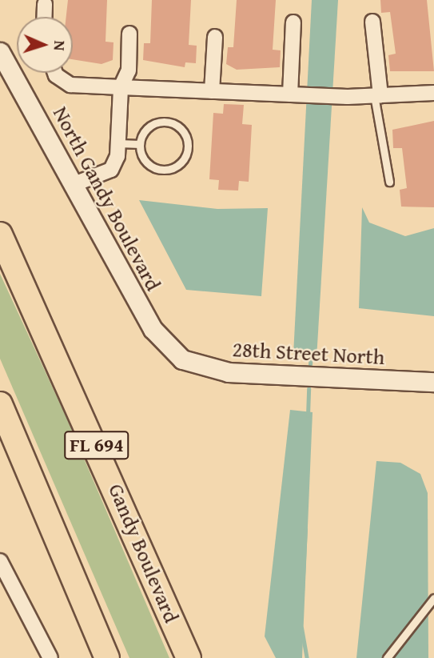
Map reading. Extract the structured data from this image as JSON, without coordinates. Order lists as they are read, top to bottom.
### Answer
{
  "streets": {
    "highway": ["FL 694", "Gandy Boulevard"],
    "street": ["North Gandy Boulevard", "28th Street North"]
  },
  "crossings": [
    ["North Gandy Boulevard", "28th Street North"]
  ],
  "north": "right"
}
